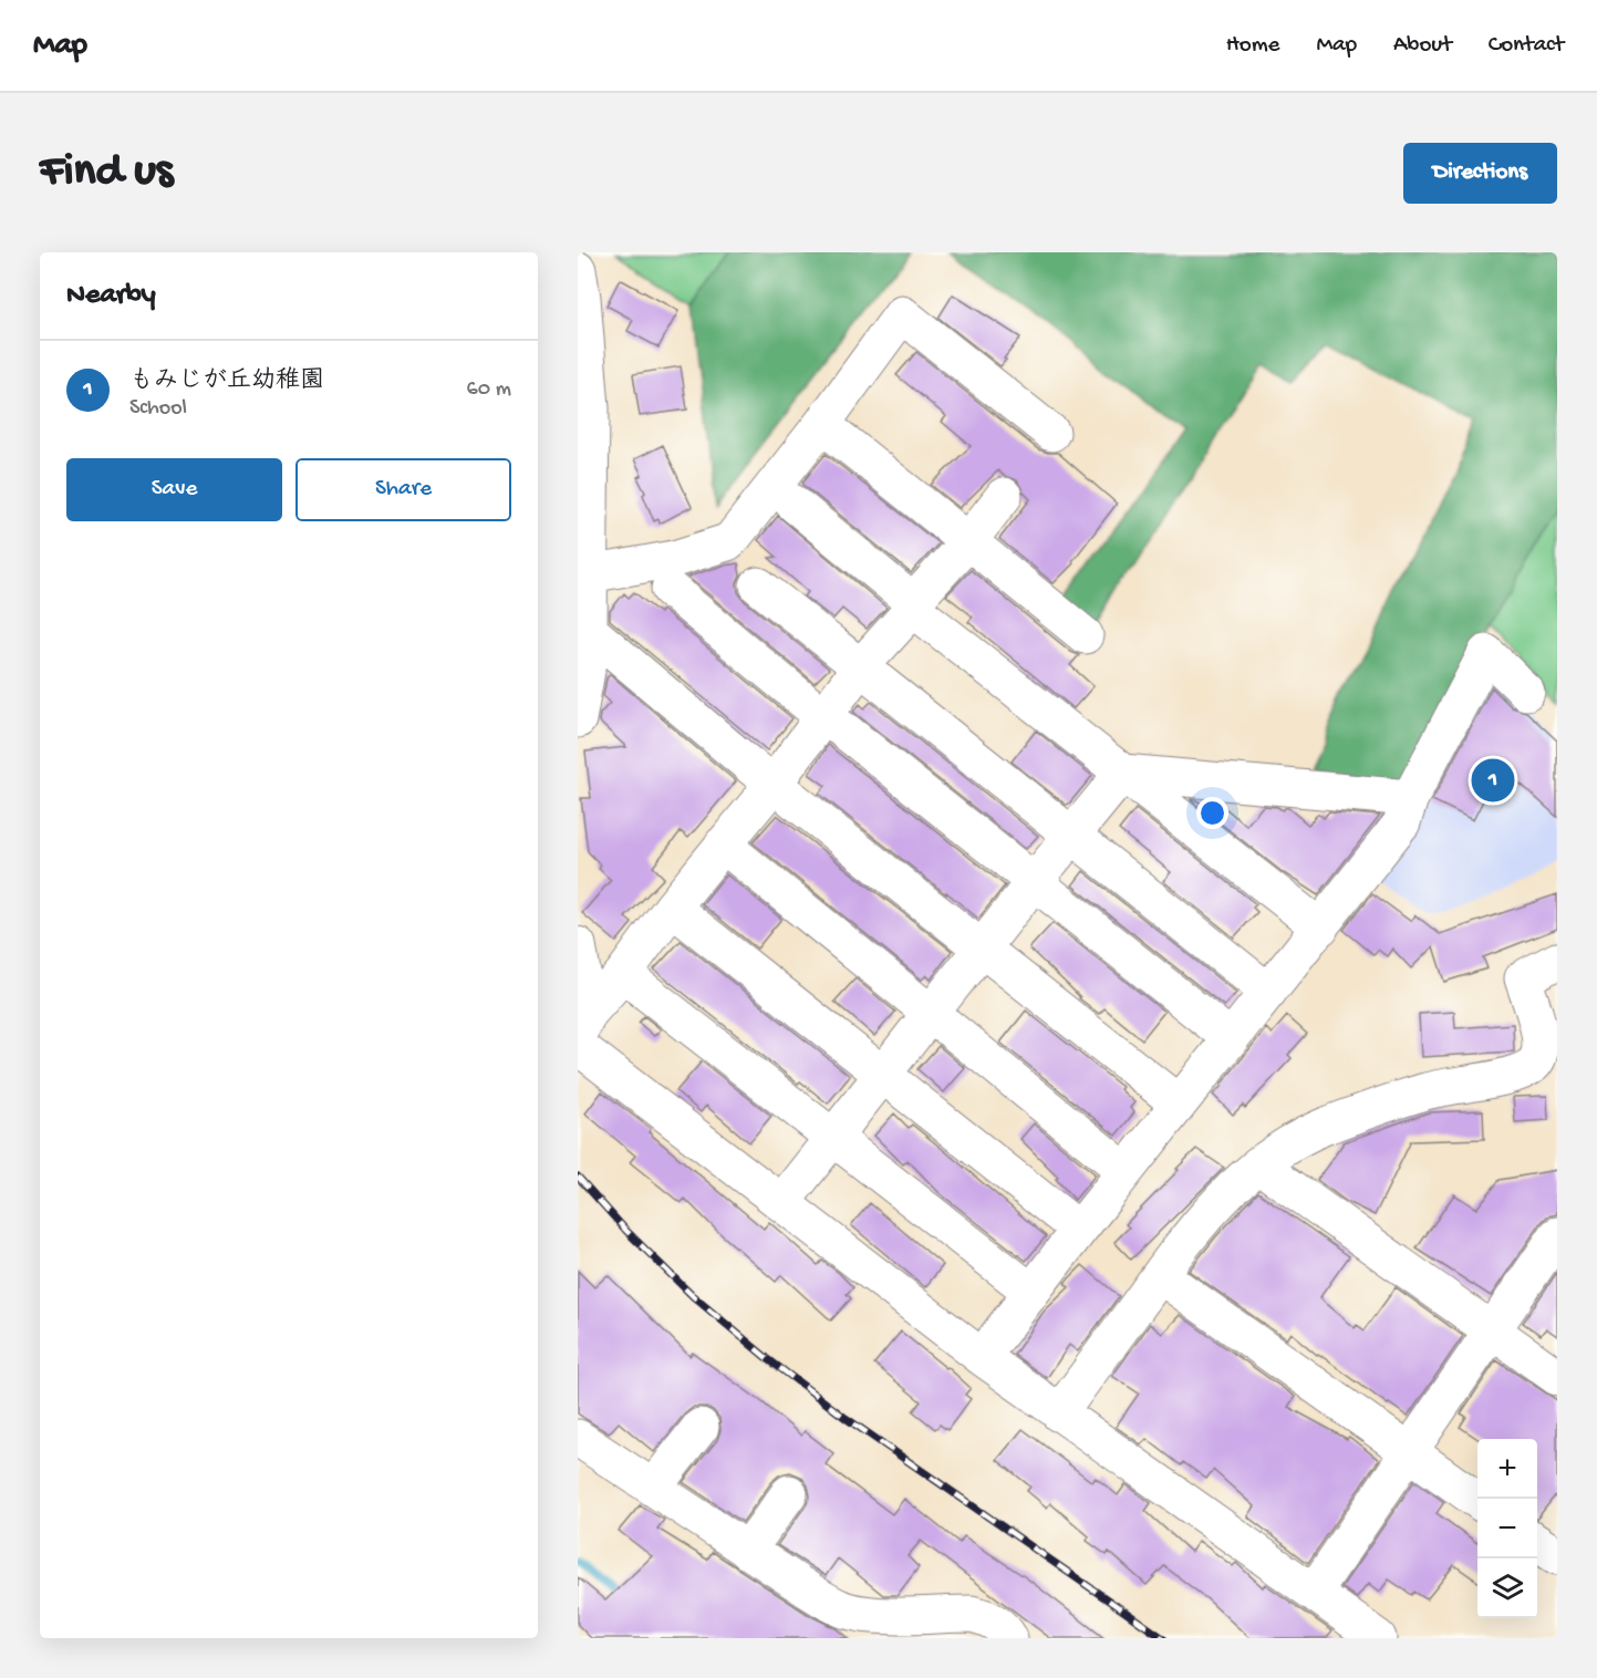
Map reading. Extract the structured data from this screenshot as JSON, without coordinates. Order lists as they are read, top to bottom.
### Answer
{
  "page": {
    "header": "Map",
    "nav": [
      "Home",
      "Map",
      "About",
      "Contact"
    ],
    "buttons": [
      "Directions",
      ["Save", "Share"]
    ],
    "title": "Find us",
    "heading": "Nearby",
    "list": [
      {
        "mark": "1",
        "name": "もみじが丘幼稚園",
        "note": "School",
        "value": "60 m"
      }
    ],
    "pins": "1",
    "map_buttons": ["+", "−"]
  }
}
